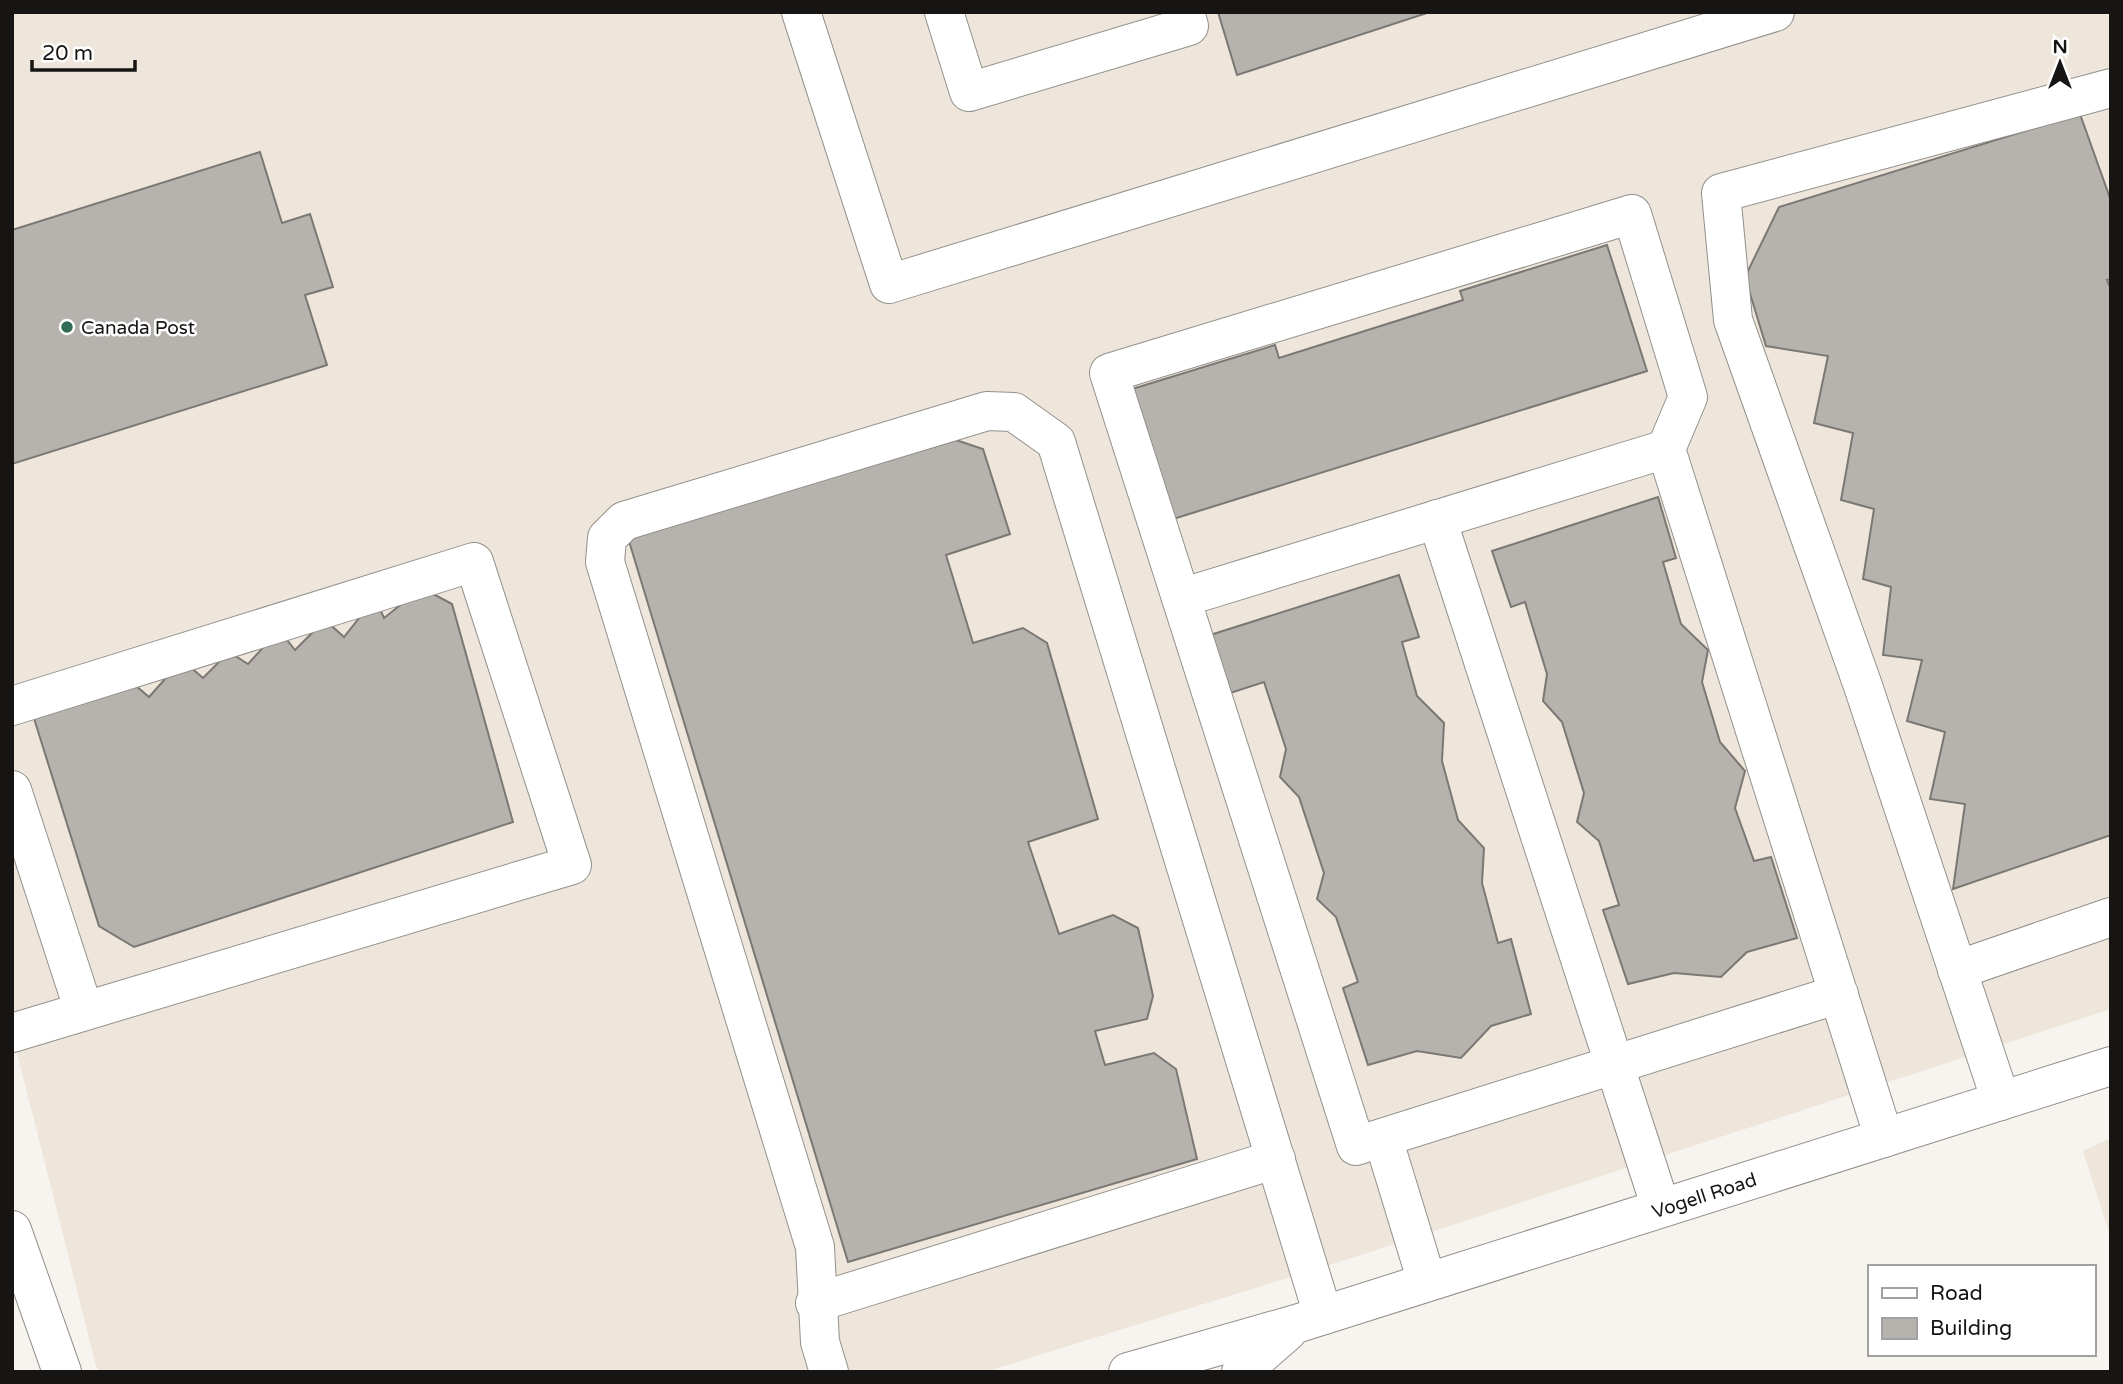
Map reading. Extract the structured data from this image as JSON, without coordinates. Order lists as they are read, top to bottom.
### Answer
{
  "streets": {
    "street": ["Vogell Road"]
  },
  "places": ["Canada Post"],
  "legend": ["Road", "Building"],
  "scale_bar": "20 m",
  "north": "top"
}
